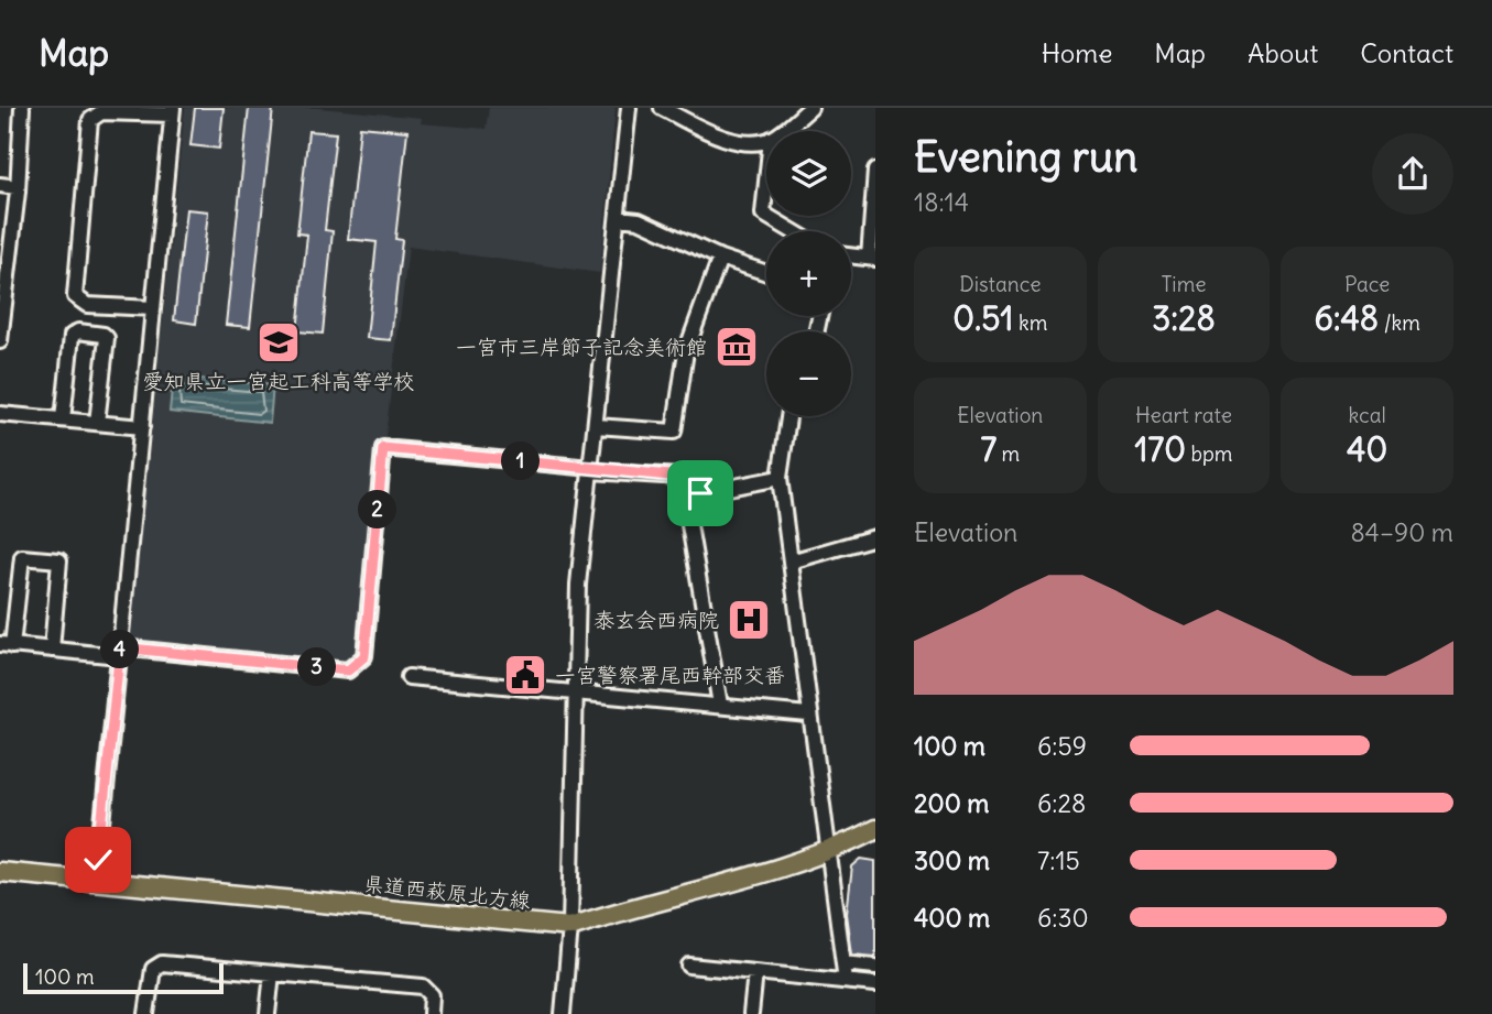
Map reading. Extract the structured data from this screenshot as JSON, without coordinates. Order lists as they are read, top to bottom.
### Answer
{
  "streets": {
    "main road": ["県道西萩原北方線"]
  },
  "places": {
    "school or university": ["愛知県立一宮起工科高等学校"],
    "museum": ["一宮市三岸節子記念美術館"],
    "hospital": ["泰玄会西病院"],
    "public building": ["一宮警察署尾西幹部交番"]
  },
  "scale_bar": "100 m",
  "page": {
    "header": "Map",
    "nav": [
      "Home",
      "Map",
      "About",
      "Contact"
    ],
    "heading": ["Evening run", "18:14"],
    "map_buttons": ["+", "−"],
    "stats": [
      ["Distance", "0.51 km"],
      ["Time", "3:28"],
      ["Pace", "6:48 /km"],
      ["Elevation", "7 m"],
      ["Heart rate", "170 bpm"],
      ["kcal", "40"]
    ],
    "pins": [
      "1",
      "2",
      "4",
      "3"
    ],
    "chart": ["Elevation", "84–90 m"],
    "list": [
      {
        "name": "100 m",
        "note": "6:59"
      },
      {
        "name": "200 m",
        "note": "6:28"
      },
      {
        "name": "300 m",
        "note": "7:15"
      },
      {
        "name": "400 m",
        "note": "6:30"
      }
    ],
    "scale": "100 m"
  }
}
